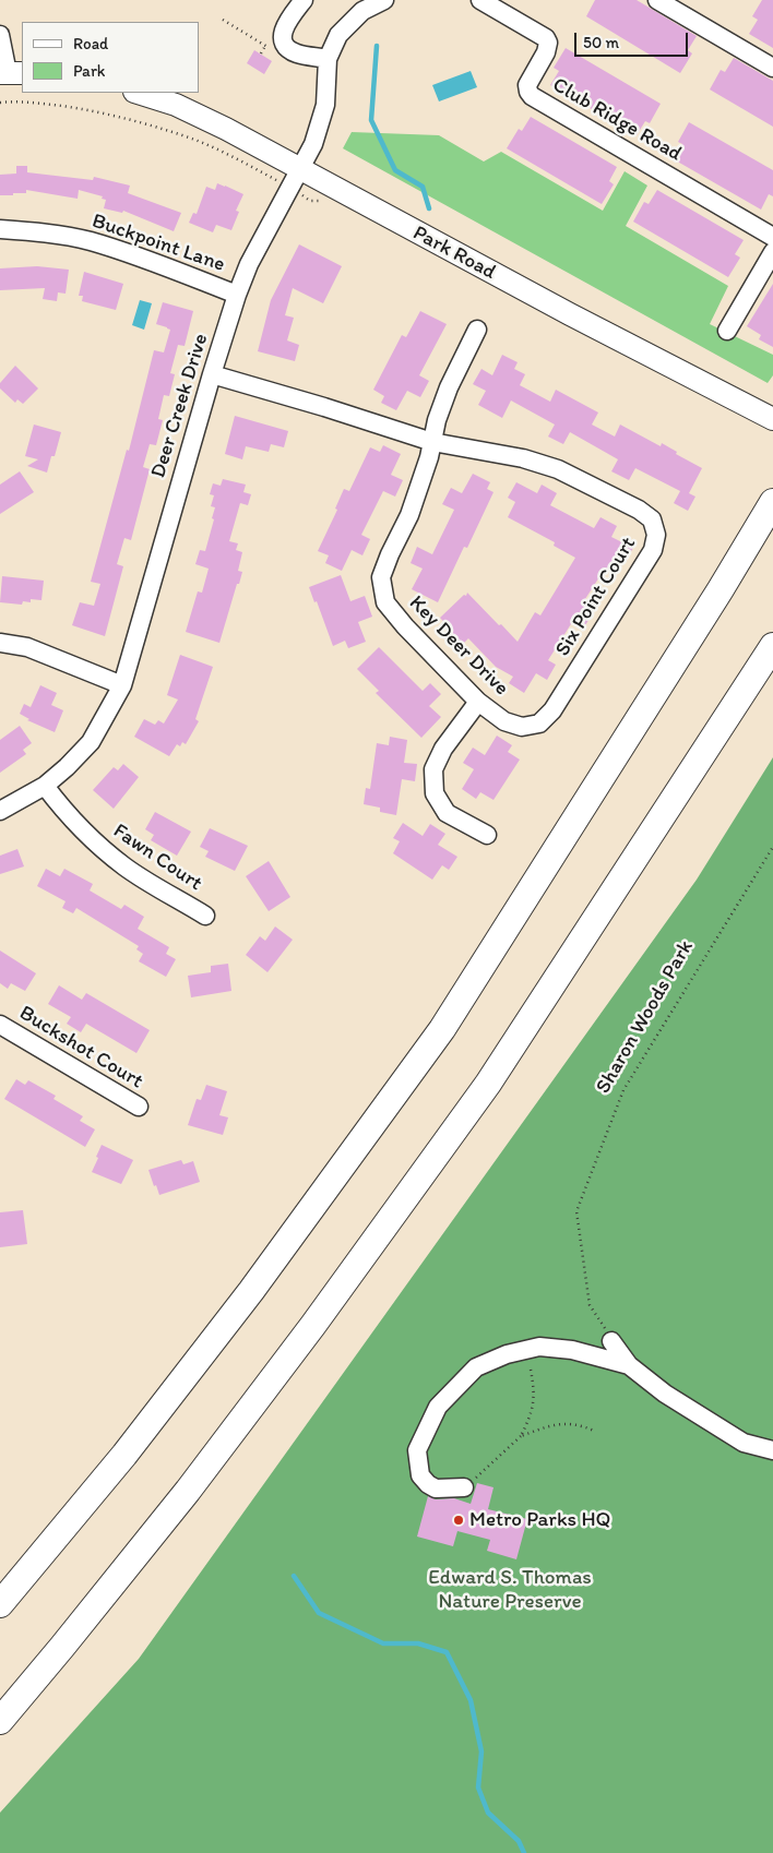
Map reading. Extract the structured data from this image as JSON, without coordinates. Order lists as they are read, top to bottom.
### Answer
{
  "streets": {
    "main road": ["Park Road"],
    "street": [
      "Club Ridge Road",
      "Buckpoint Lane",
      "Deer Creek Drive",
      "Six Point Court",
      "Key Deer Drive",
      "Fawn Court",
      "Buckshot Court"
    ],
    "path": ["Sharon Woods Park"]
  },
  "crossings": [
    ["Buckpoint Lane", "Deer Creek Drive"],
    ["Park Road", "Deer Creek Drive"],
    ["Deer Creek Drive", "Six Point Court"],
    ["Deer Creek Drive", "Fawn Court"],
    ["Six Point Court", "Key Deer Drive"]
  ],
  "parks": ["Edward S. Thomas Nature Preserve"],
  "places": ["Metro Parks HQ"],
  "legend": ["Road", "Park"],
  "scale_bar": "50 m"
}
